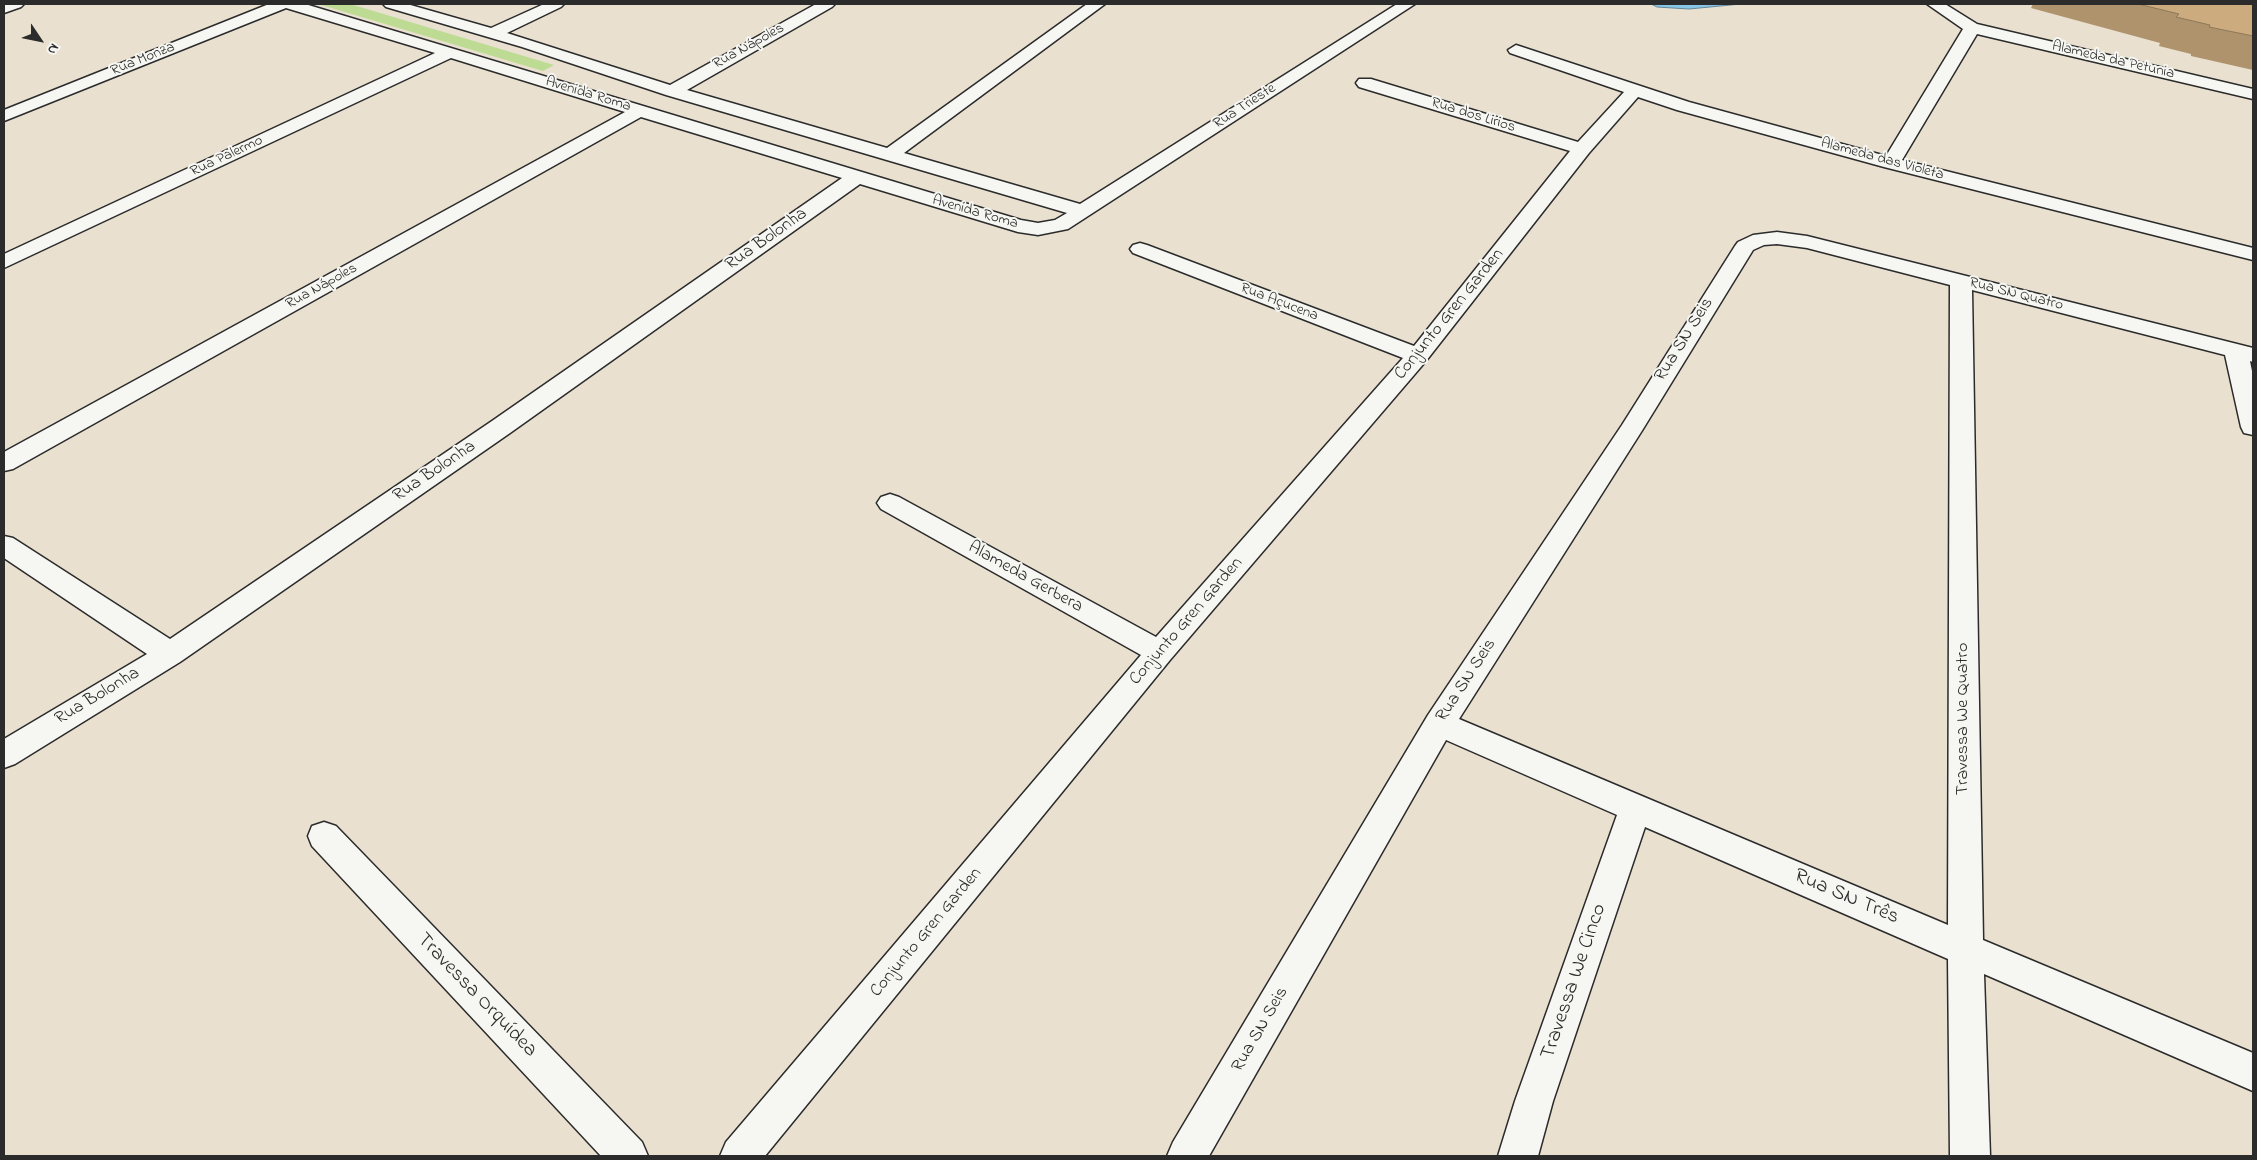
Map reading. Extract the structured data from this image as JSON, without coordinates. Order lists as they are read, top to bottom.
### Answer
{
  "streets": {
    "street": [
      "Rua Nápoles",
      "Rua Monza",
      "Alameda da Petunia",
      "Avenida Roma",
      "Rua Trieste",
      "Rua dos Lirios",
      "Rua Palermo",
      "Alameda das Violeta",
      "Rua Bolonha",
      "Rua SN Quatro",
      "Rua Açucena",
      "Conjunto Gren Garden",
      "Rua SN Seis",
      "Alameda Gerbera",
      "Travessa We Quatro",
      "Rua SN Três",
      "Travessa We Cinco",
      "Travessa Orquídea"
    ]
  },
  "crossings": [
    ["Rua Nápoles", "Avenida Roma"],
    ["Avenida Roma", "Rua Trieste"],
    ["Avenida Roma", "Rua Palermo"],
    ["Avenida Roma", "Rua Bolonha"],
    ["Rua dos Lirios", "Conjunto Gren Garden"],
    ["Alameda das Violeta", "Conjunto Gren Garden"],
    ["Rua SN Quatro", "Rua SN Seis"],
    ["Rua SN Quatro", "Travessa We Quatro"],
    ["Rua Açucena", "Conjunto Gren Garden"],
    ["Conjunto Gren Garden", "Alameda Gerbera"],
    ["Rua SN Seis", "Rua SN Três"],
    ["Travessa We Quatro", "Rua SN Três"],
    ["Rua SN Três", "Travessa We Cinco"]
  ],
  "north": "bottom right"
}
